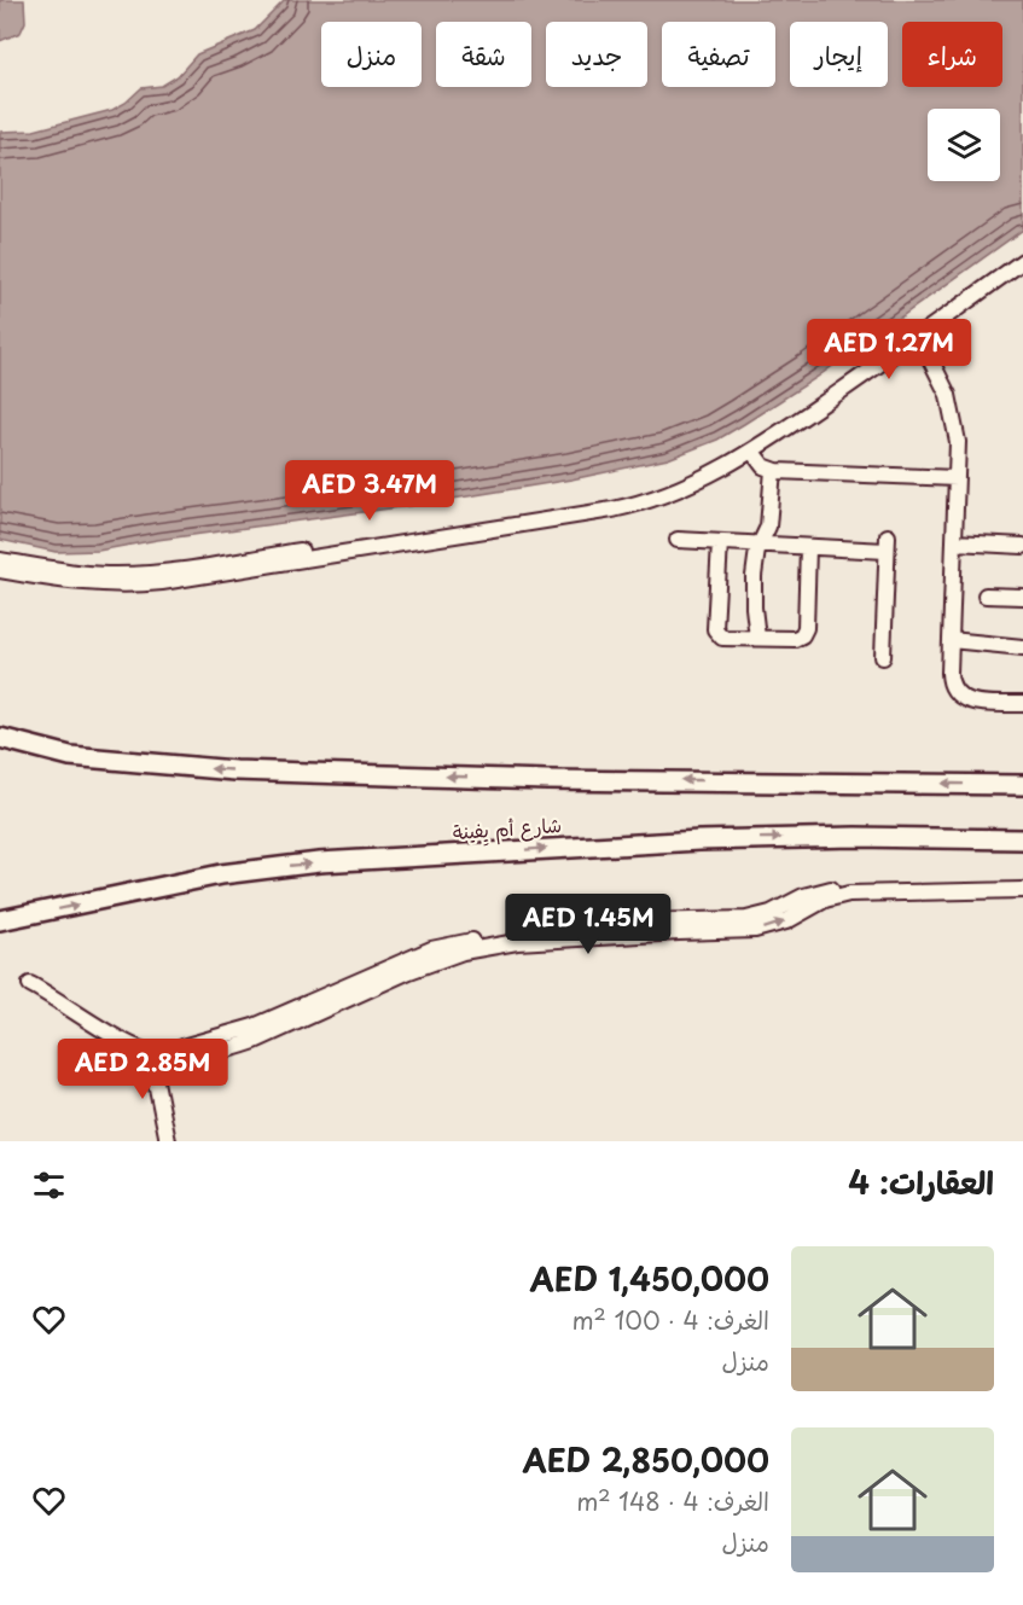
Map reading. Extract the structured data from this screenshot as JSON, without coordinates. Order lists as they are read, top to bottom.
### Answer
{
  "streets": {
    "main road": ["شارع أم يِفينة"]
  },
  "page": {
    "chip": [
      "شراء",
      "إيجار",
      "تصفية",
      "جديد",
      "شقة",
      "منزل"
    ],
    "price": [
      "AED 1.27M",
      "AED 3.47M",
      "AED 1.45M",
      "AED 2.85M"
    ],
    "heading": "العقارات: 4",
    "list": [
      {
        "name": "AED 1,450,000",
        "note": "الغرف: 4 · 100 m² · منزل"
      },
      {
        "name": "AED 2,850,000",
        "note": "الغرف: 4 · 148 m² · منزل"
      }
    ]
  }
}
